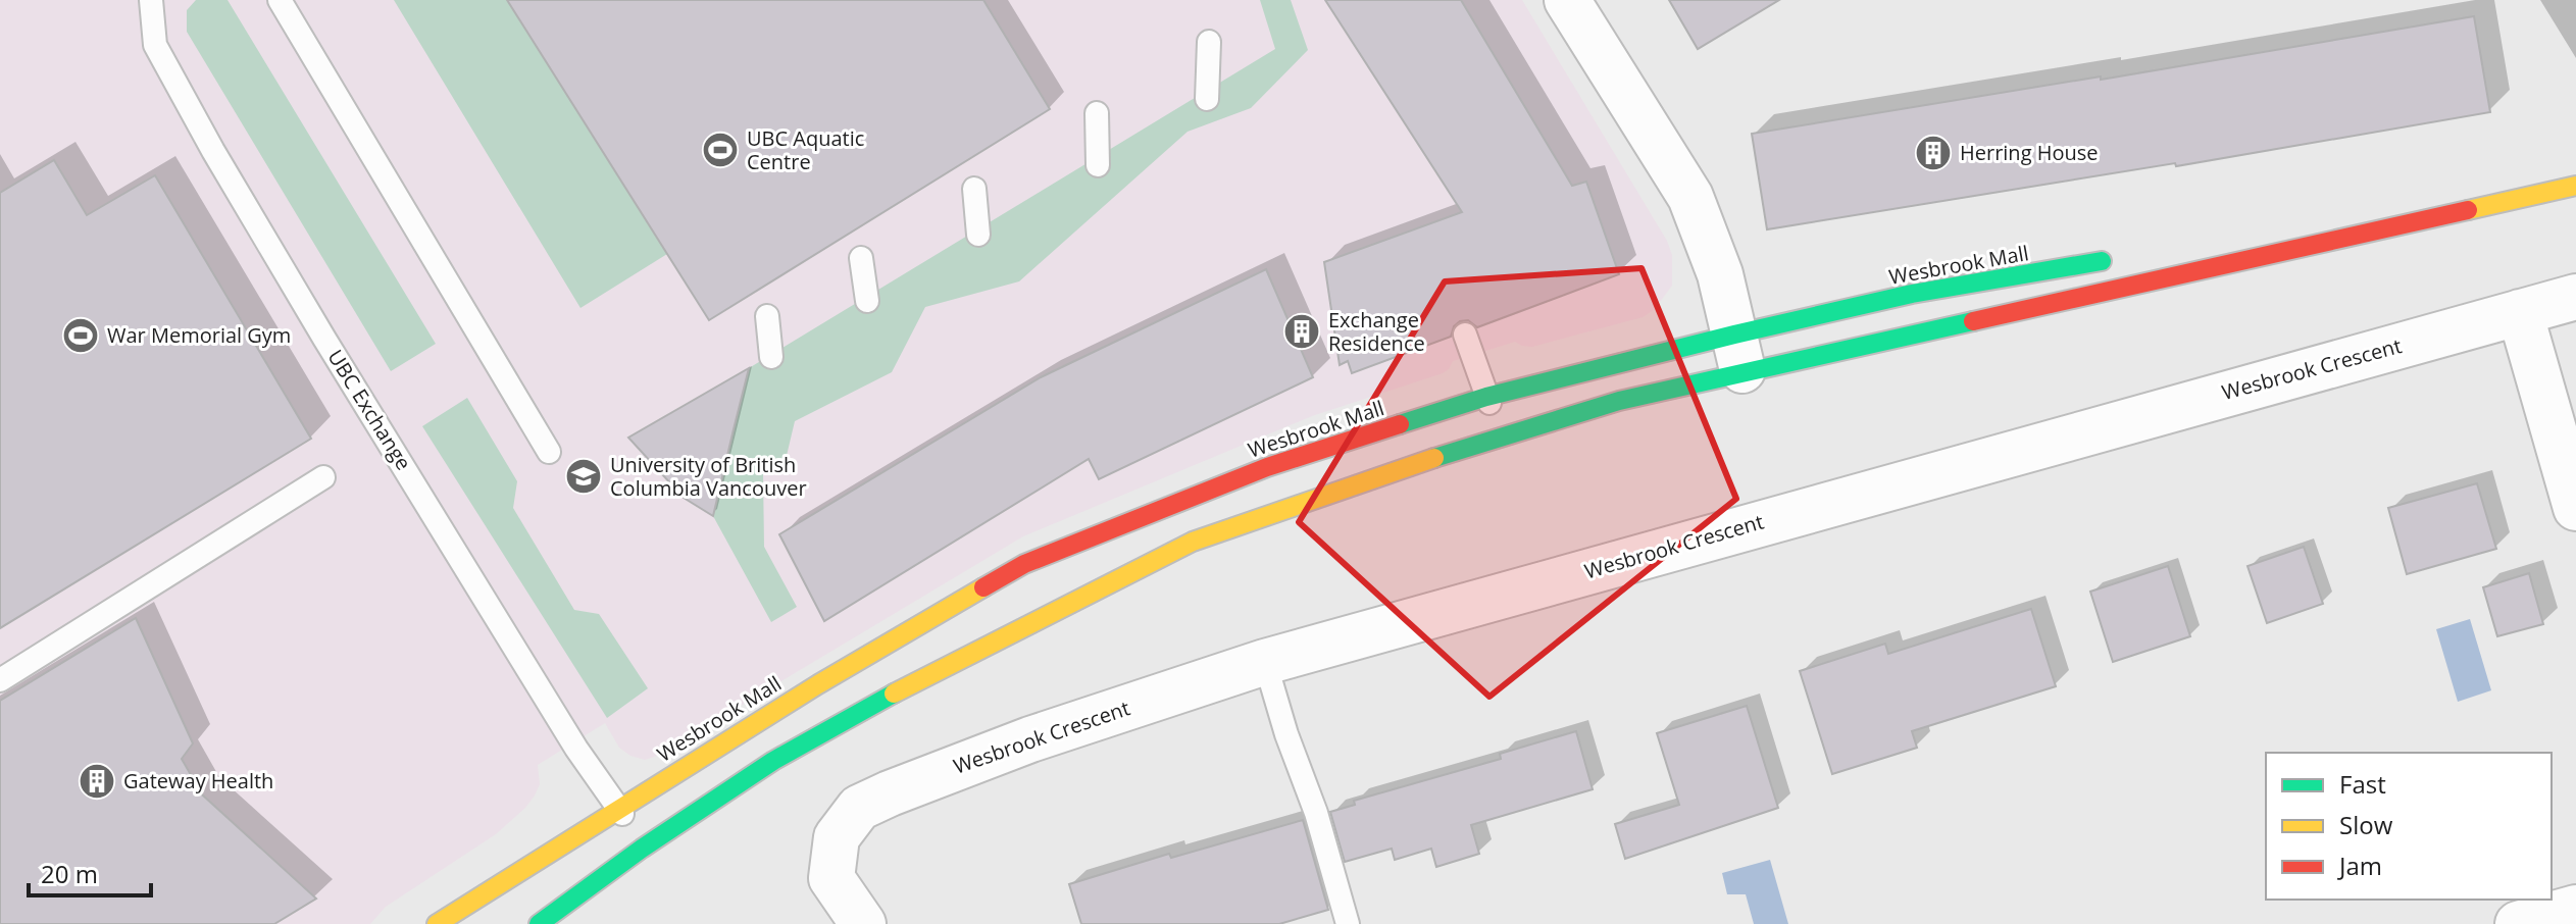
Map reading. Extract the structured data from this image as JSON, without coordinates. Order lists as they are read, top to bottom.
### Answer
{
  "streets": {
    "main road": ["Wesbrook Mall"],
    "street": ["Wesbrook Crescent"],
    "lane": ["UBC Exchange"]
  },
  "crossings": [
    ["Wesbrook Mall", "UBC Exchange"]
  ],
  "places": {
    "sports": ["UBC Aquatic Centre", "War Memorial Gym"],
    "building": ["Herring House", "Exchange Residence", "Gateway Health"],
    "school or university": ["University of British Columbia Vancouver"]
  },
  "legend": ["Fast", "Slow", "Jam"],
  "scale_bar": "20 m"
}
